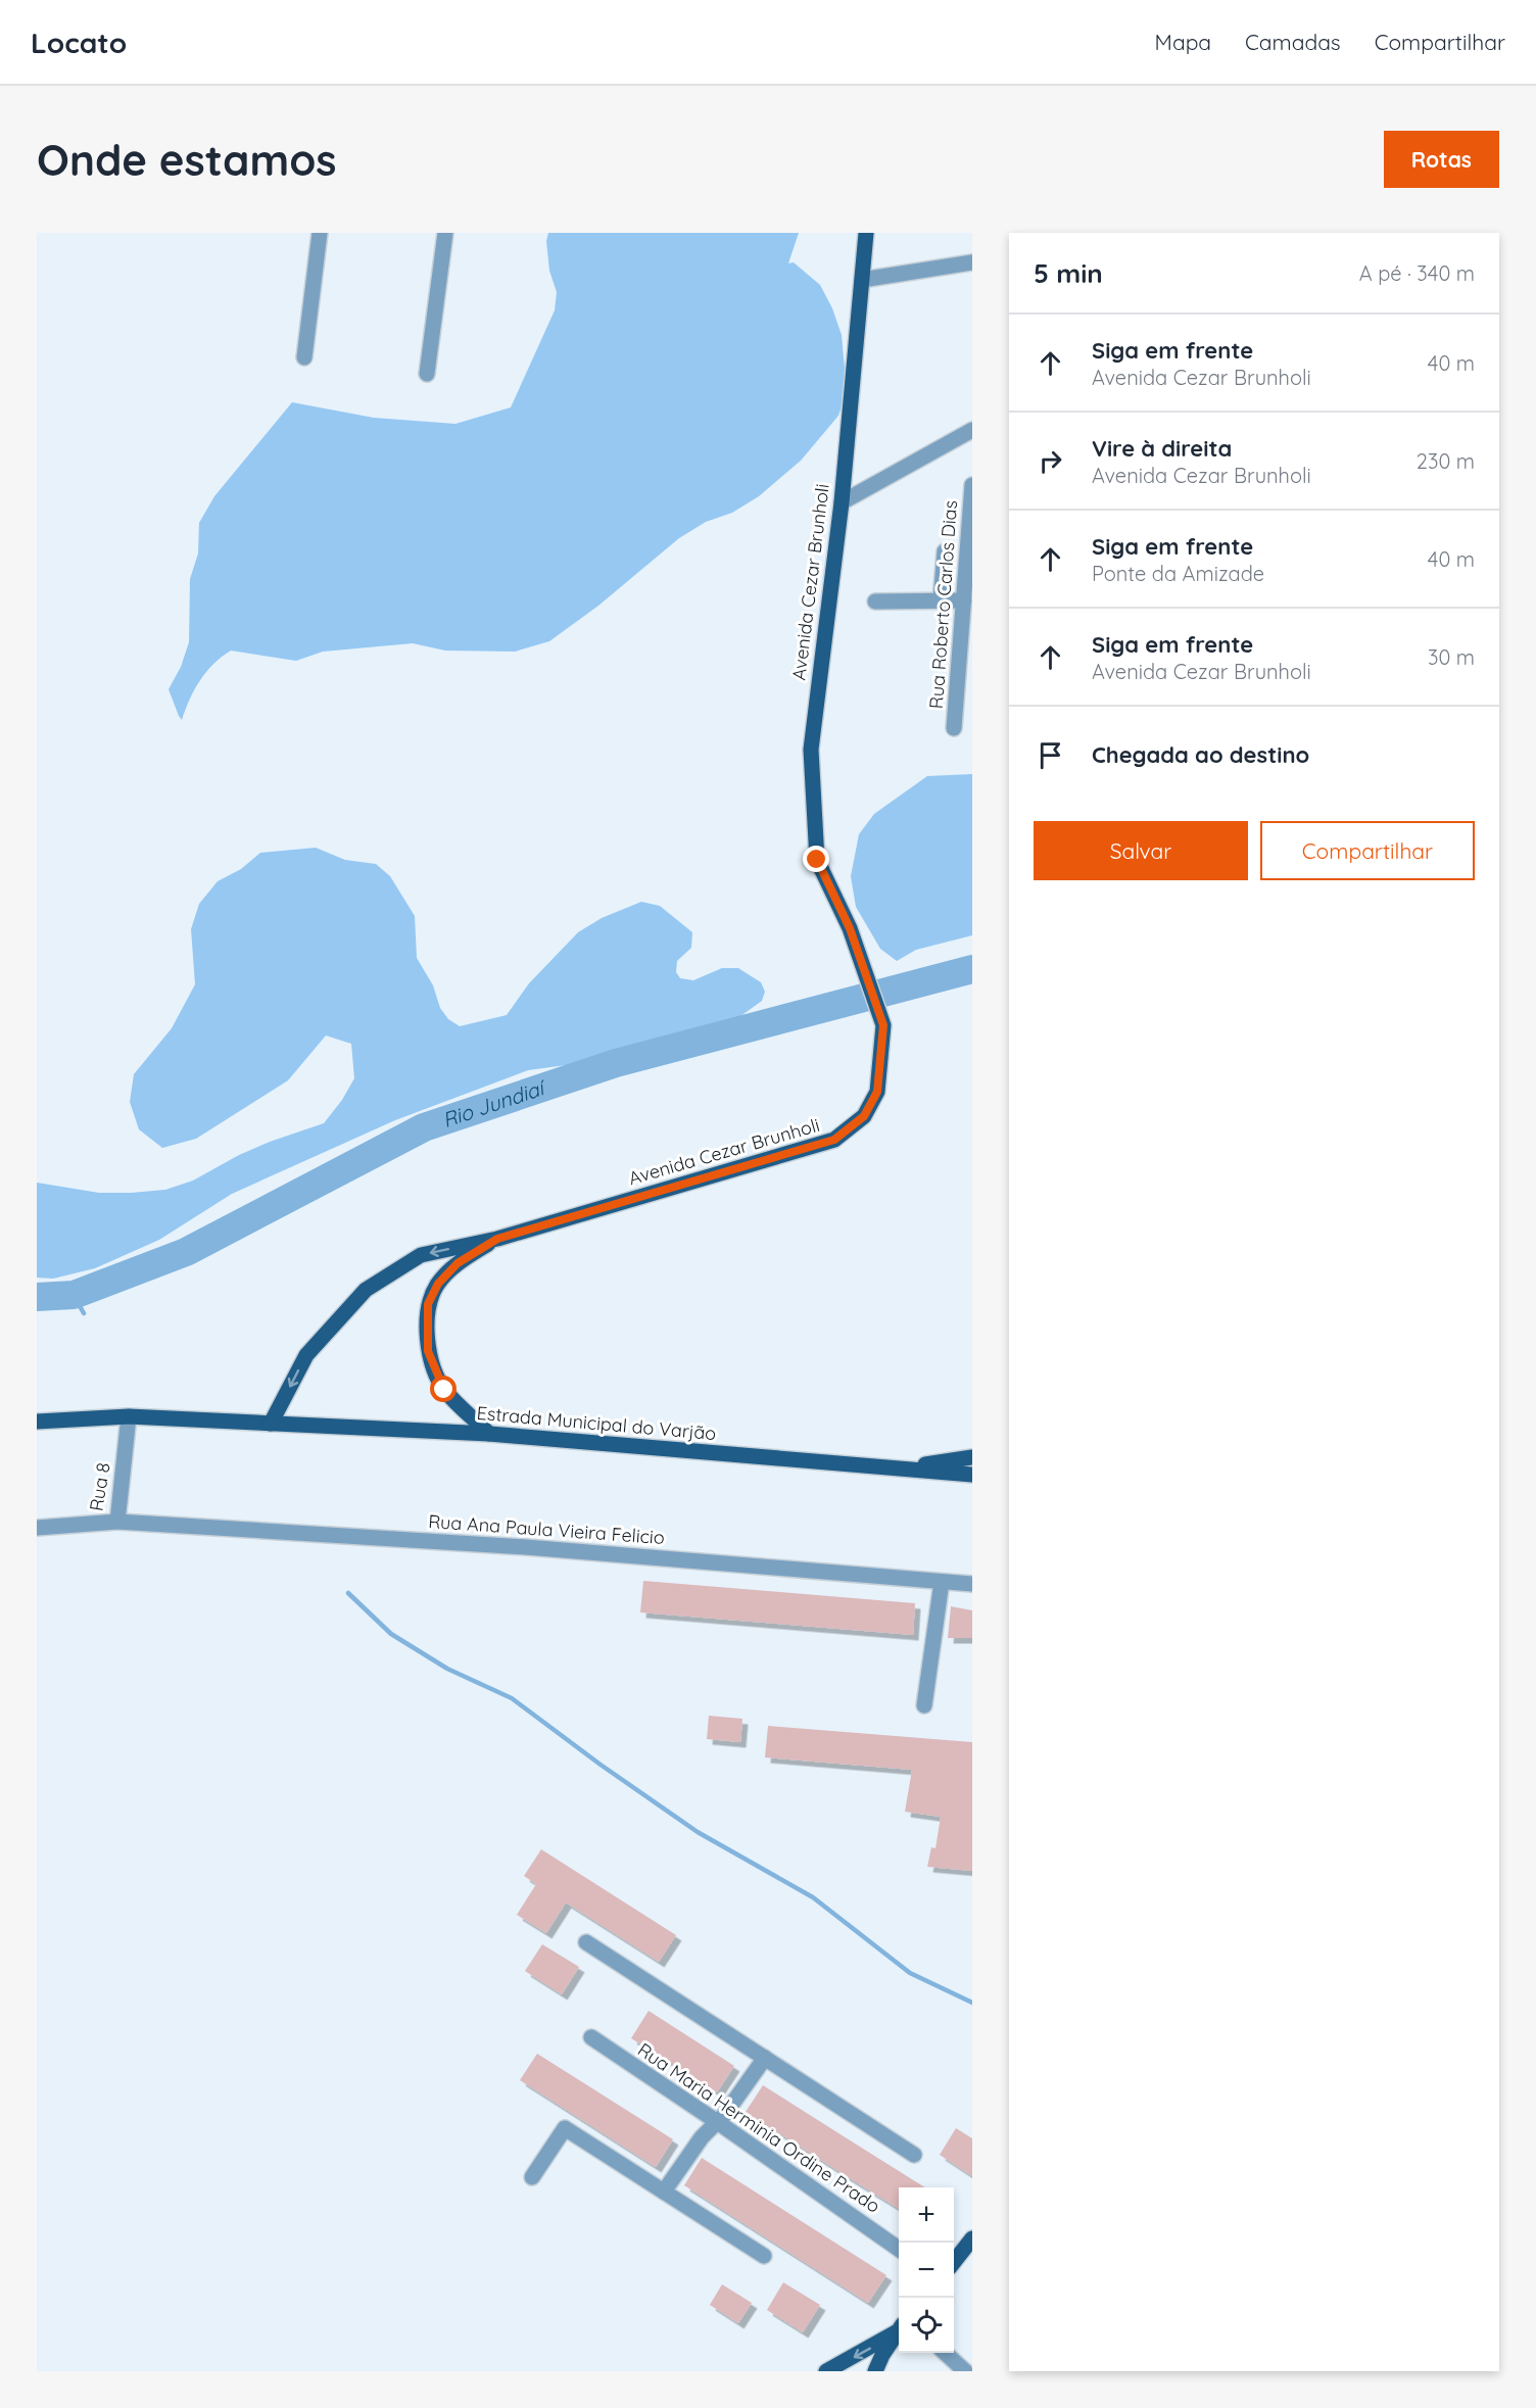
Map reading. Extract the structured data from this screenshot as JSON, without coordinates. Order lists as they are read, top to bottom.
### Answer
{
  "streets": {
    "main road": ["Avenida Cezar Brunholi", "Estrada Municipal do Varjão"],
    "street": [
      "Rua Roberto Carlos Dias",
      "Rua 8",
      "Rua Ana Paula Vieira Felicio",
      "Rua Maria Herminia Ordine Prado"
    ]
  },
  "crossings": [
    ["Avenida Cezar Brunholi", "Estrada Municipal do Varjão"],
    ["Estrada Municipal do Varjão", "Rua 8"],
    ["Rua 8", "Rua Ana Paula Vieira Felicio"]
  ],
  "water": ["Rio Jundiaí"],
  "page": {
    "header": "Locato",
    "nav": ["Mapa", "Camadas", "Compartilhar"],
    "buttons": [
      "Rotas",
      ["Salvar", "Compartilhar"]
    ],
    "title": "Onde estamos",
    "heading": ["5 min", "A pé · 340 m"],
    "list": [
      ["Siga em frente", "Avenida Cezar Brunholi", "40 m"],
      ["Vire à direita", "Avenida Cezar Brunholi", "230 m"],
      ["Siga em frente", "Ponte da Amizade", "40 m"],
      ["Siga em frente", "Avenida Cezar Brunholi", "30 m"],
      "Chegada ao destino"
    ],
    "map_buttons": ["+", "−"]
  }
}
